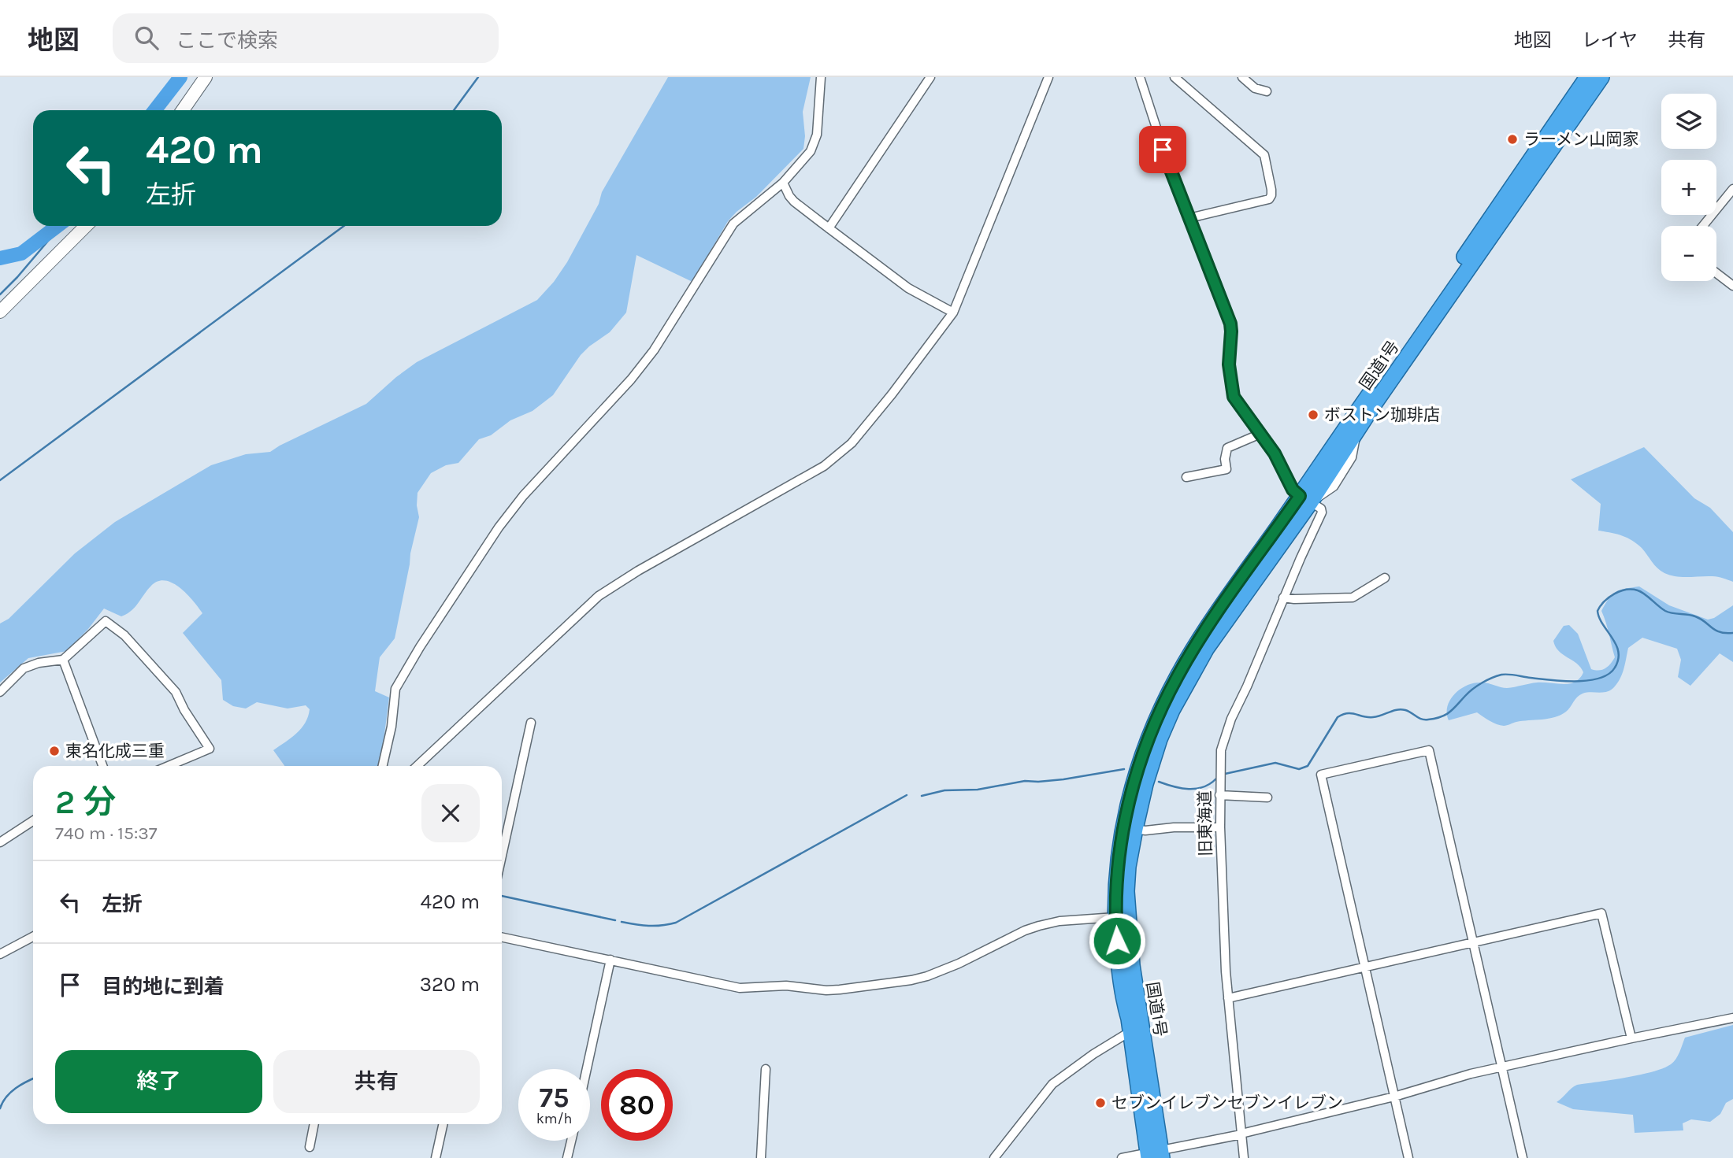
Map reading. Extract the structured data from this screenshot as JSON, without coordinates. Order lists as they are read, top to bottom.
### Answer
{
  "streets": {
    "highway": ["国道1号"],
    "street": ["旧東海道"]
  },
  "crossings": [
    ["国道1号", "旧東海道"]
  ],
  "places": [
    "ラーメン山岡家",
    "ボストン珈琲店",
    "東名化成三重",
    "セブンイレブンセブンイレブン"
  ],
  "page": {
    "header": "地図",
    "search": "ここで検索",
    "nav": ["地図", "レイヤ", "共有"],
    "map_buttons": ["+", "−"],
    "turn": ["420 m", "左折"],
    "heading": ["2 分", "740 m · 15:37"],
    "list": [
      {
        "name": "左折",
        "value": "420 m"
      },
      {
        "name": "目的地に到着",
        "value": "320 m"
      }
    ],
    "buttons": ["終了", "共有"],
    "speed": "75 km/h",
    "limit": "80"
  }
}
